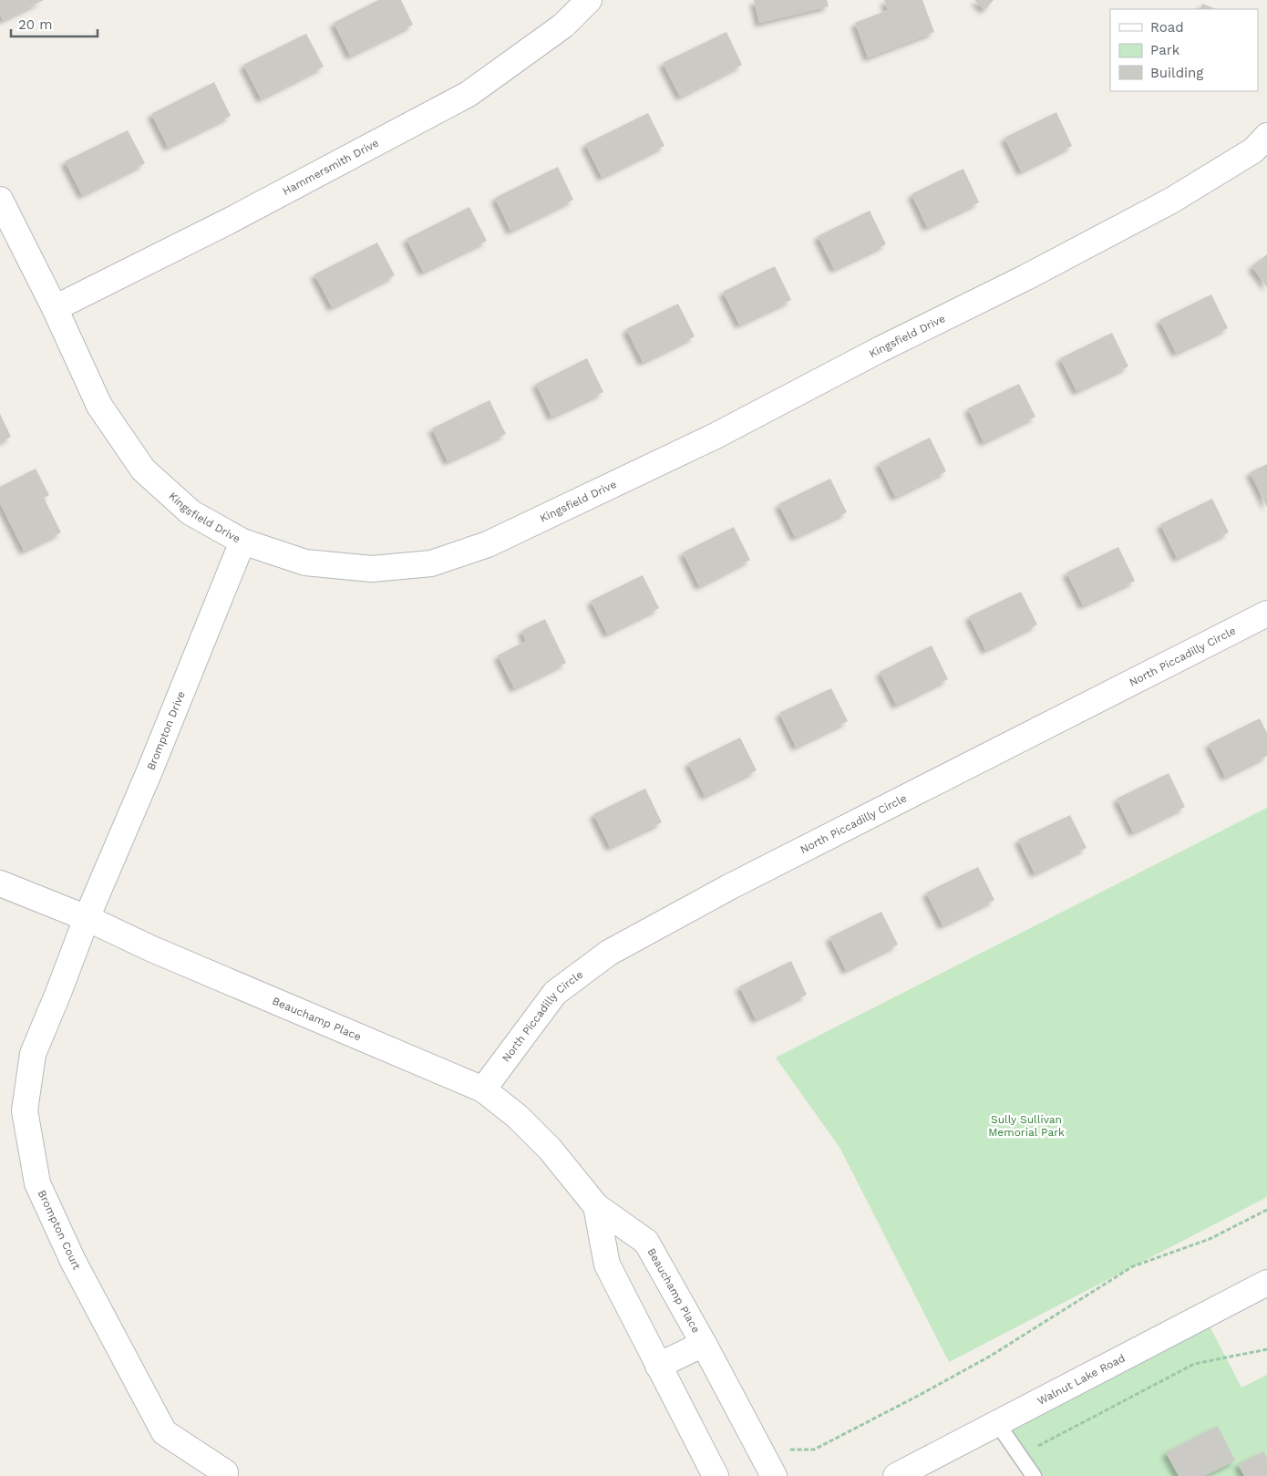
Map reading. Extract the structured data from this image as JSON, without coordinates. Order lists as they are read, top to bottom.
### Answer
{
  "streets": {
    "street": [
      "Hammersmith Drive",
      "Kingsfield Drive",
      "North Piccadilly Circle",
      "Brompton Drive",
      "Beauchamp Place",
      "Brompton Court",
      "Walnut Lake Road"
    ]
  },
  "crossings": [
    ["Hammersmith Drive", "Kingsfield Drive"],
    ["Kingsfield Drive", "Brompton Drive"],
    ["North Piccadilly Circle", "Beauchamp Place"],
    ["Brompton Drive", "Beauchamp Place"],
    ["Brompton Drive", "Brompton Court"],
    ["Beauchamp Place", "Brompton Court"]
  ],
  "parks": ["Sully Sullivan Memorial Park"],
  "legend": ["Road", "Park", "Building"],
  "scale_bar": "20 m"
}
